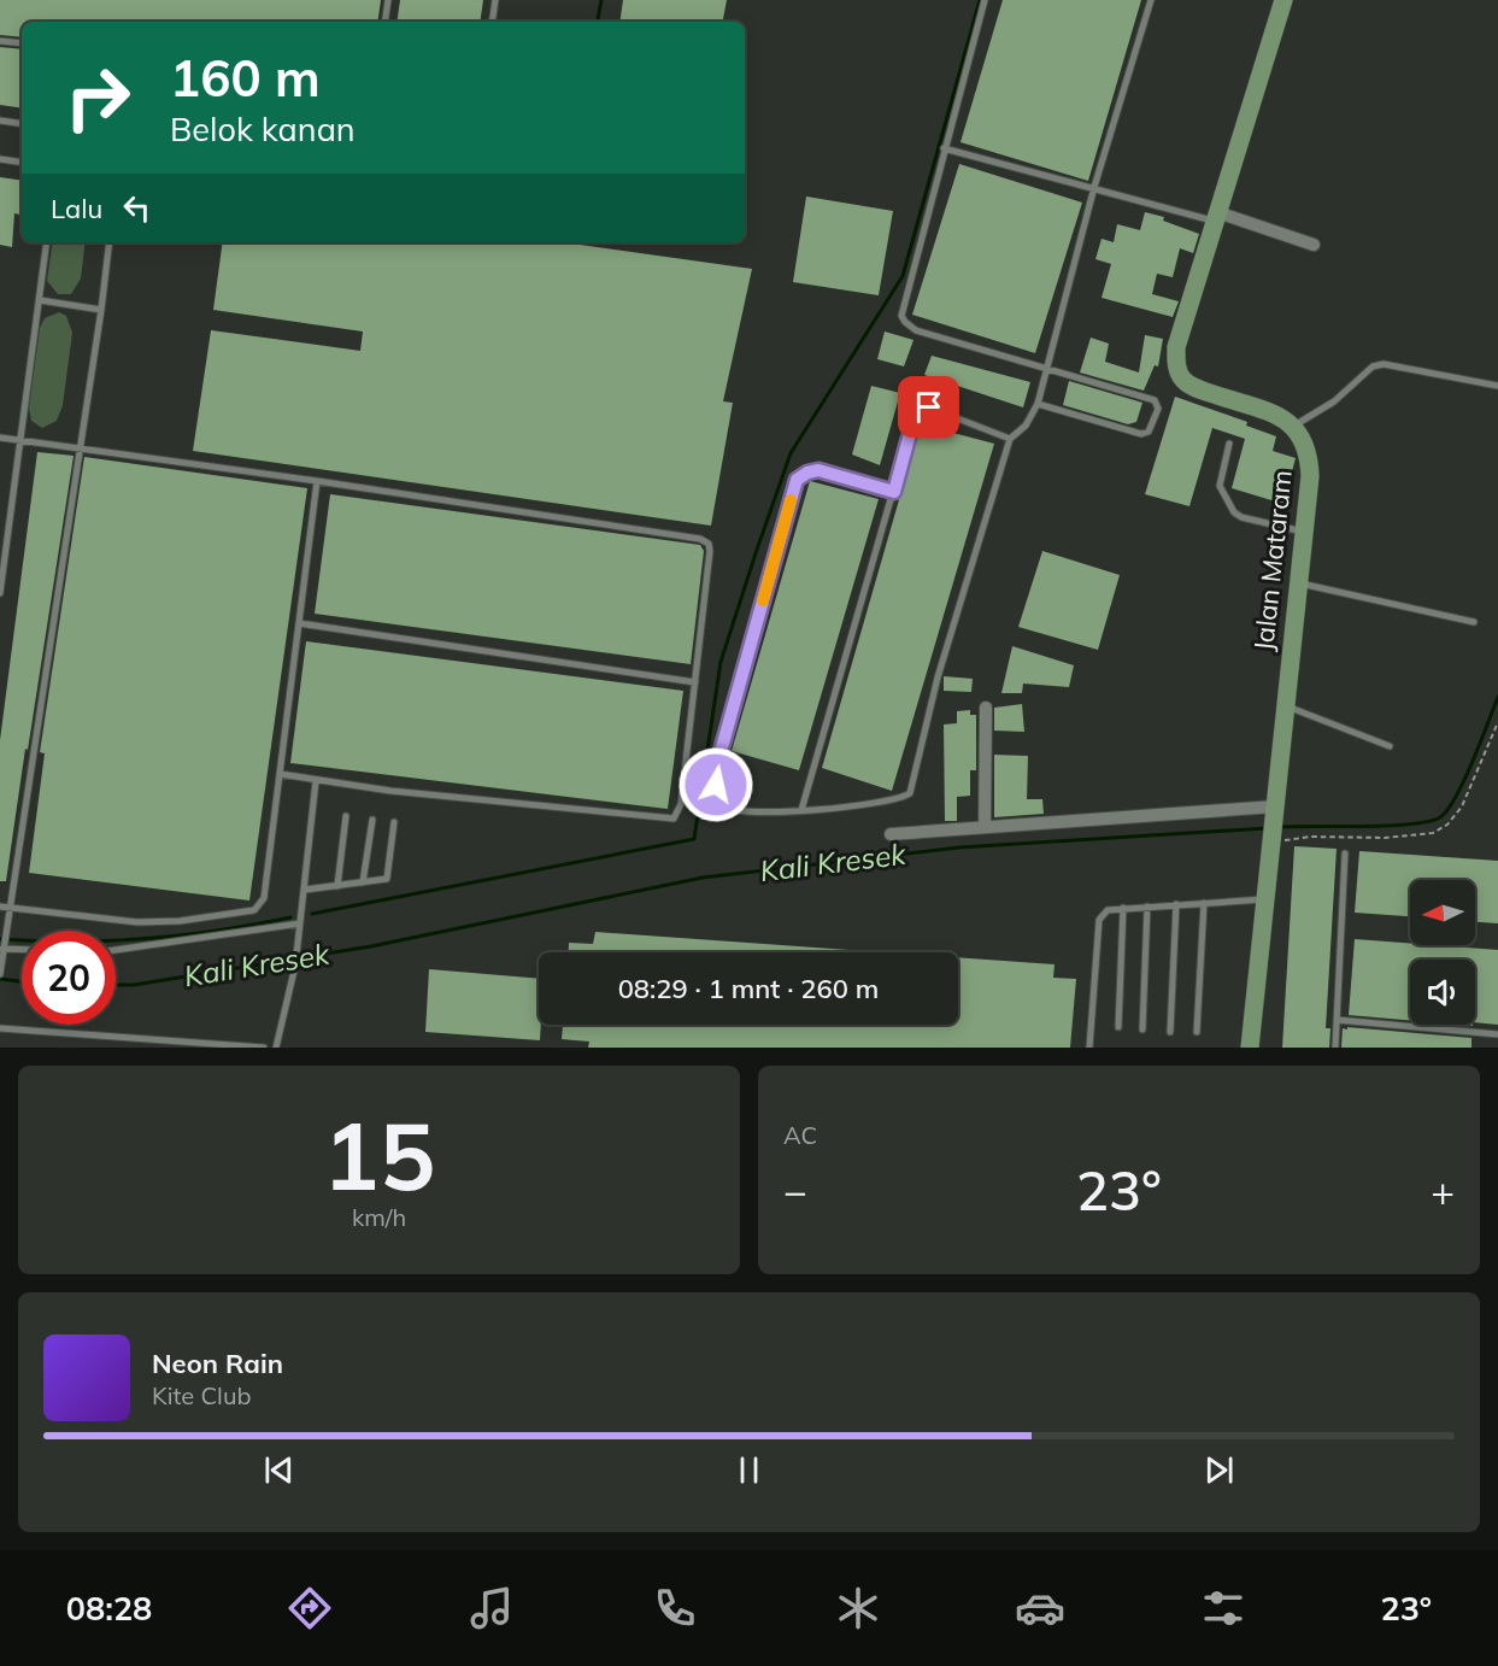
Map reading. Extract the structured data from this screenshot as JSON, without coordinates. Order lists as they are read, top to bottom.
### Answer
{
  "streets": {
    "main road": ["Jalan Mataram"]
  },
  "water": ["Kali Kresek"],
  "north": "left",
  "page": {
    "turn": ["160 m", "Belok kanan"],
    "then": "Lalu",
    "limit": "20",
    "trip": "08:29 · 1 mnt · 260 m",
    "tile": [
      ["15", "km/h"],
      "AC"
    ],
    "heat": ["−", "23°", "+"],
    "song": ["Neon Rain", "Kite Club"],
    "tabs": ["08:28", "23°"]
  }
}
